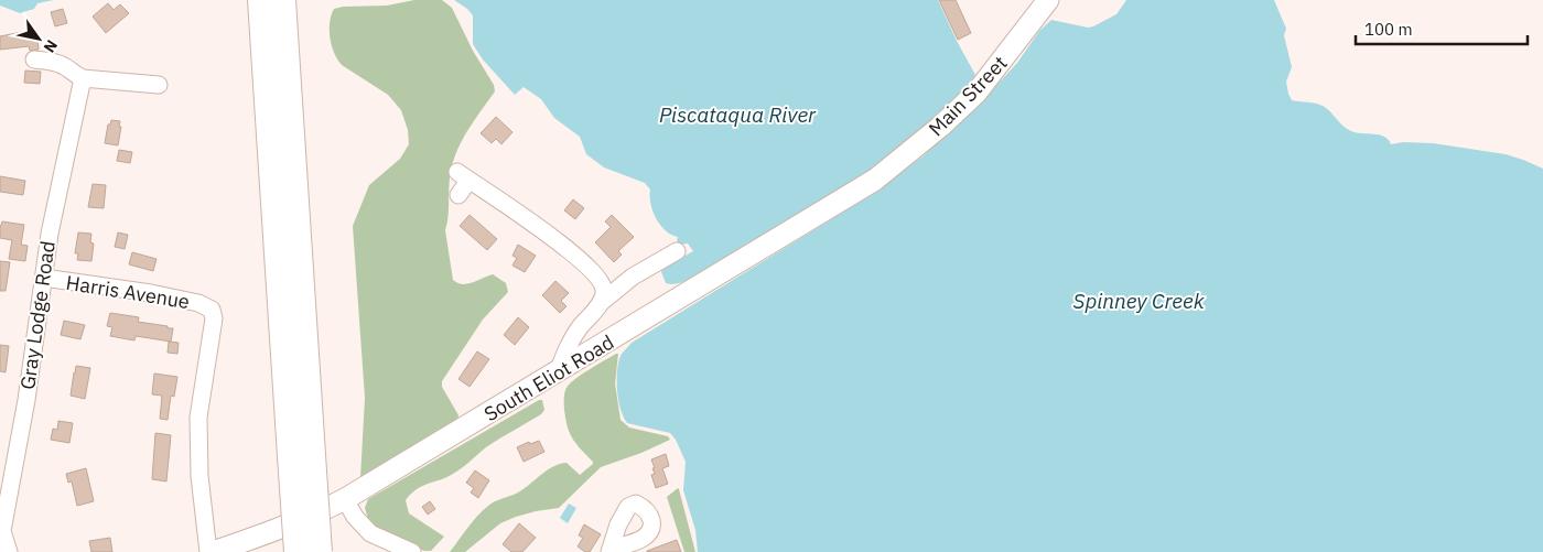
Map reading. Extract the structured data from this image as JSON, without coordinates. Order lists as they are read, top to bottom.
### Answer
{
  "streets": {
    "main road": ["Main Street", "South Eliot Road"],
    "street": ["Harris Avenue", "Gray Lodge Road"]
  },
  "crossings": [
    ["Main Street", "South Eliot Road"],
    ["Harris Avenue", "Gray Lodge Road"],
    ["Harris Avenue", "South Eliot Road"]
  ],
  "water": ["Piscataqua River", "Spinney Creek"],
  "scale_bar": "100 m",
  "north": "bottom right"
}
